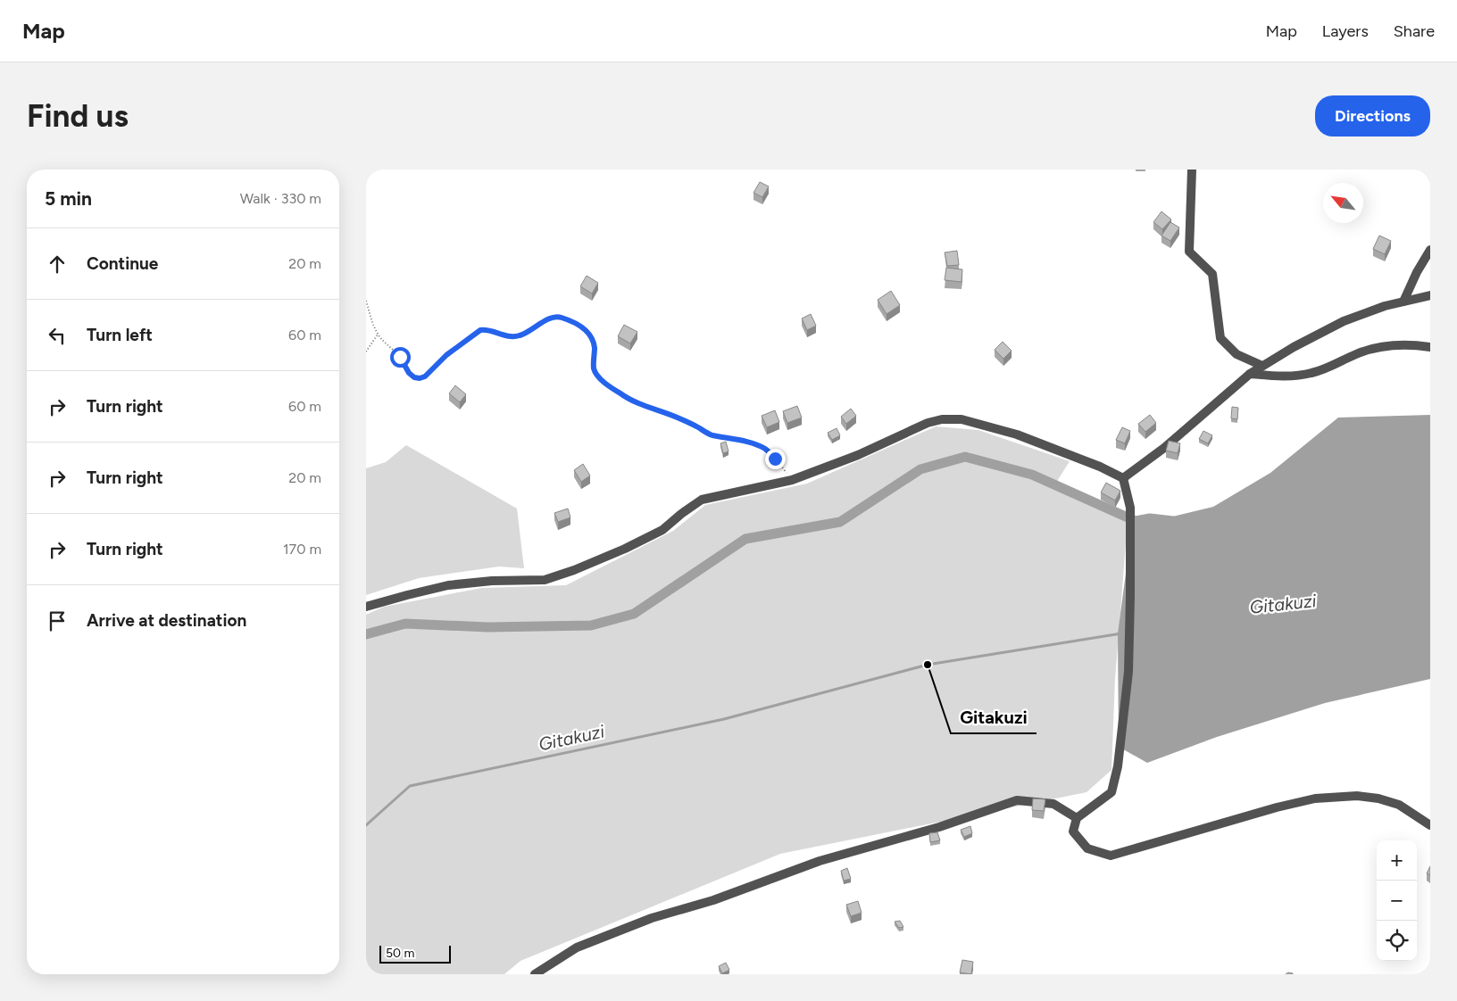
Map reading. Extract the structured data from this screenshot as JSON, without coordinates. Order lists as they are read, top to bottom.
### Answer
{
  "water": ["Gitakuzi"],
  "places": ["Gitakuzi"],
  "scale_bar": "50 m",
  "north": "top left",
  "page": {
    "header": "Map",
    "nav": ["Map", "Layers", "Share"],
    "buttons": "Directions",
    "title": "Find us",
    "heading": ["5 min", "Walk · 330 m"],
    "list": [
      ["Continue", "20 m"],
      ["Turn left", "60 m"],
      ["Turn right", "60 m"],
      ["Turn right", "20 m"],
      ["Turn right", "170 m"],
      "Arrive at destination"
    ],
    "map_buttons": ["+", "−"],
    "scale": "50 m"
  }
}
